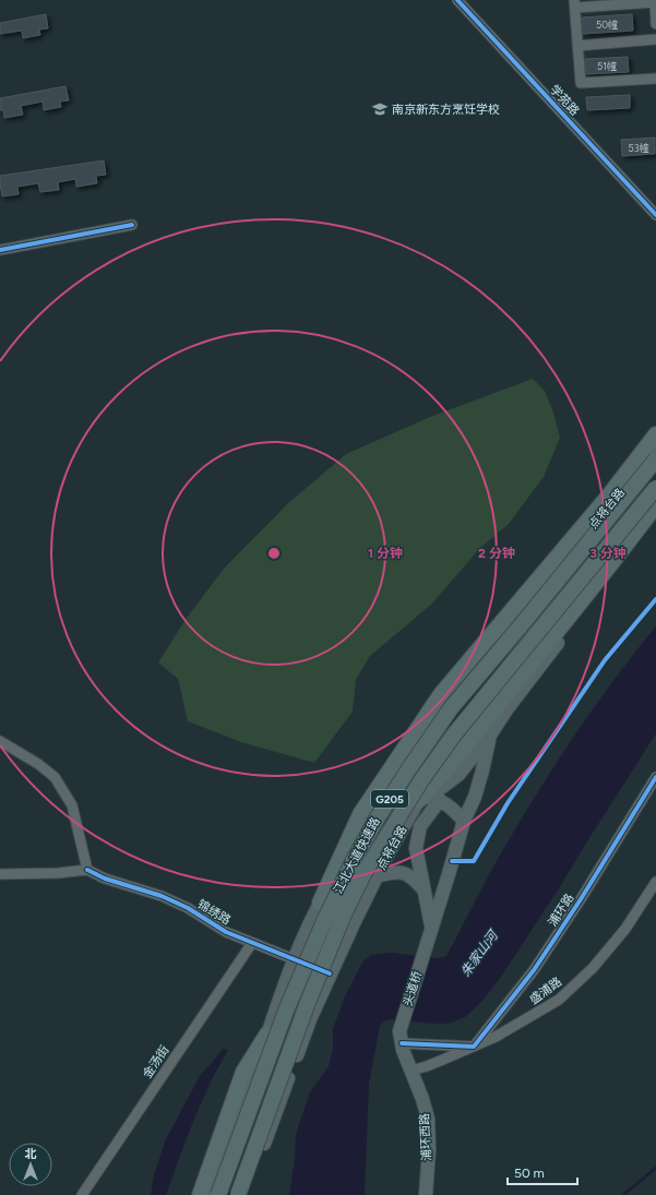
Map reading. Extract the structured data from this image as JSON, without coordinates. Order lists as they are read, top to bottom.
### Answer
{
  "streets": {
    "highway": ["G205", "江北大道快速路"],
    "main road": ["点将台路", "头道桥", "浦环西路"],
    "street": [
      "学苑路",
      "浦环路",
      "锦绣路",
      "盛浦路",
      "金汤街"
    ]
  },
  "crossings": [
    ["点将台路", "锦绣路"],
    ["浦环路", "盛浦路"],
    ["锦绣路", "金汤街"],
    ["头道桥", "浦环西路"],
    ["盛浦路", "浦环西路"]
  ],
  "water": ["朱家山河"],
  "places": {
    "school or university": ["南京新东方烹饪学校"]
  },
  "house_numbers": ["50幢", "51幢", "53幢"],
  "scale_bar": "50 m",
  "north": "top",
  "rings": ["1 分钟", "2 分钟", "3 分钟"]
}
